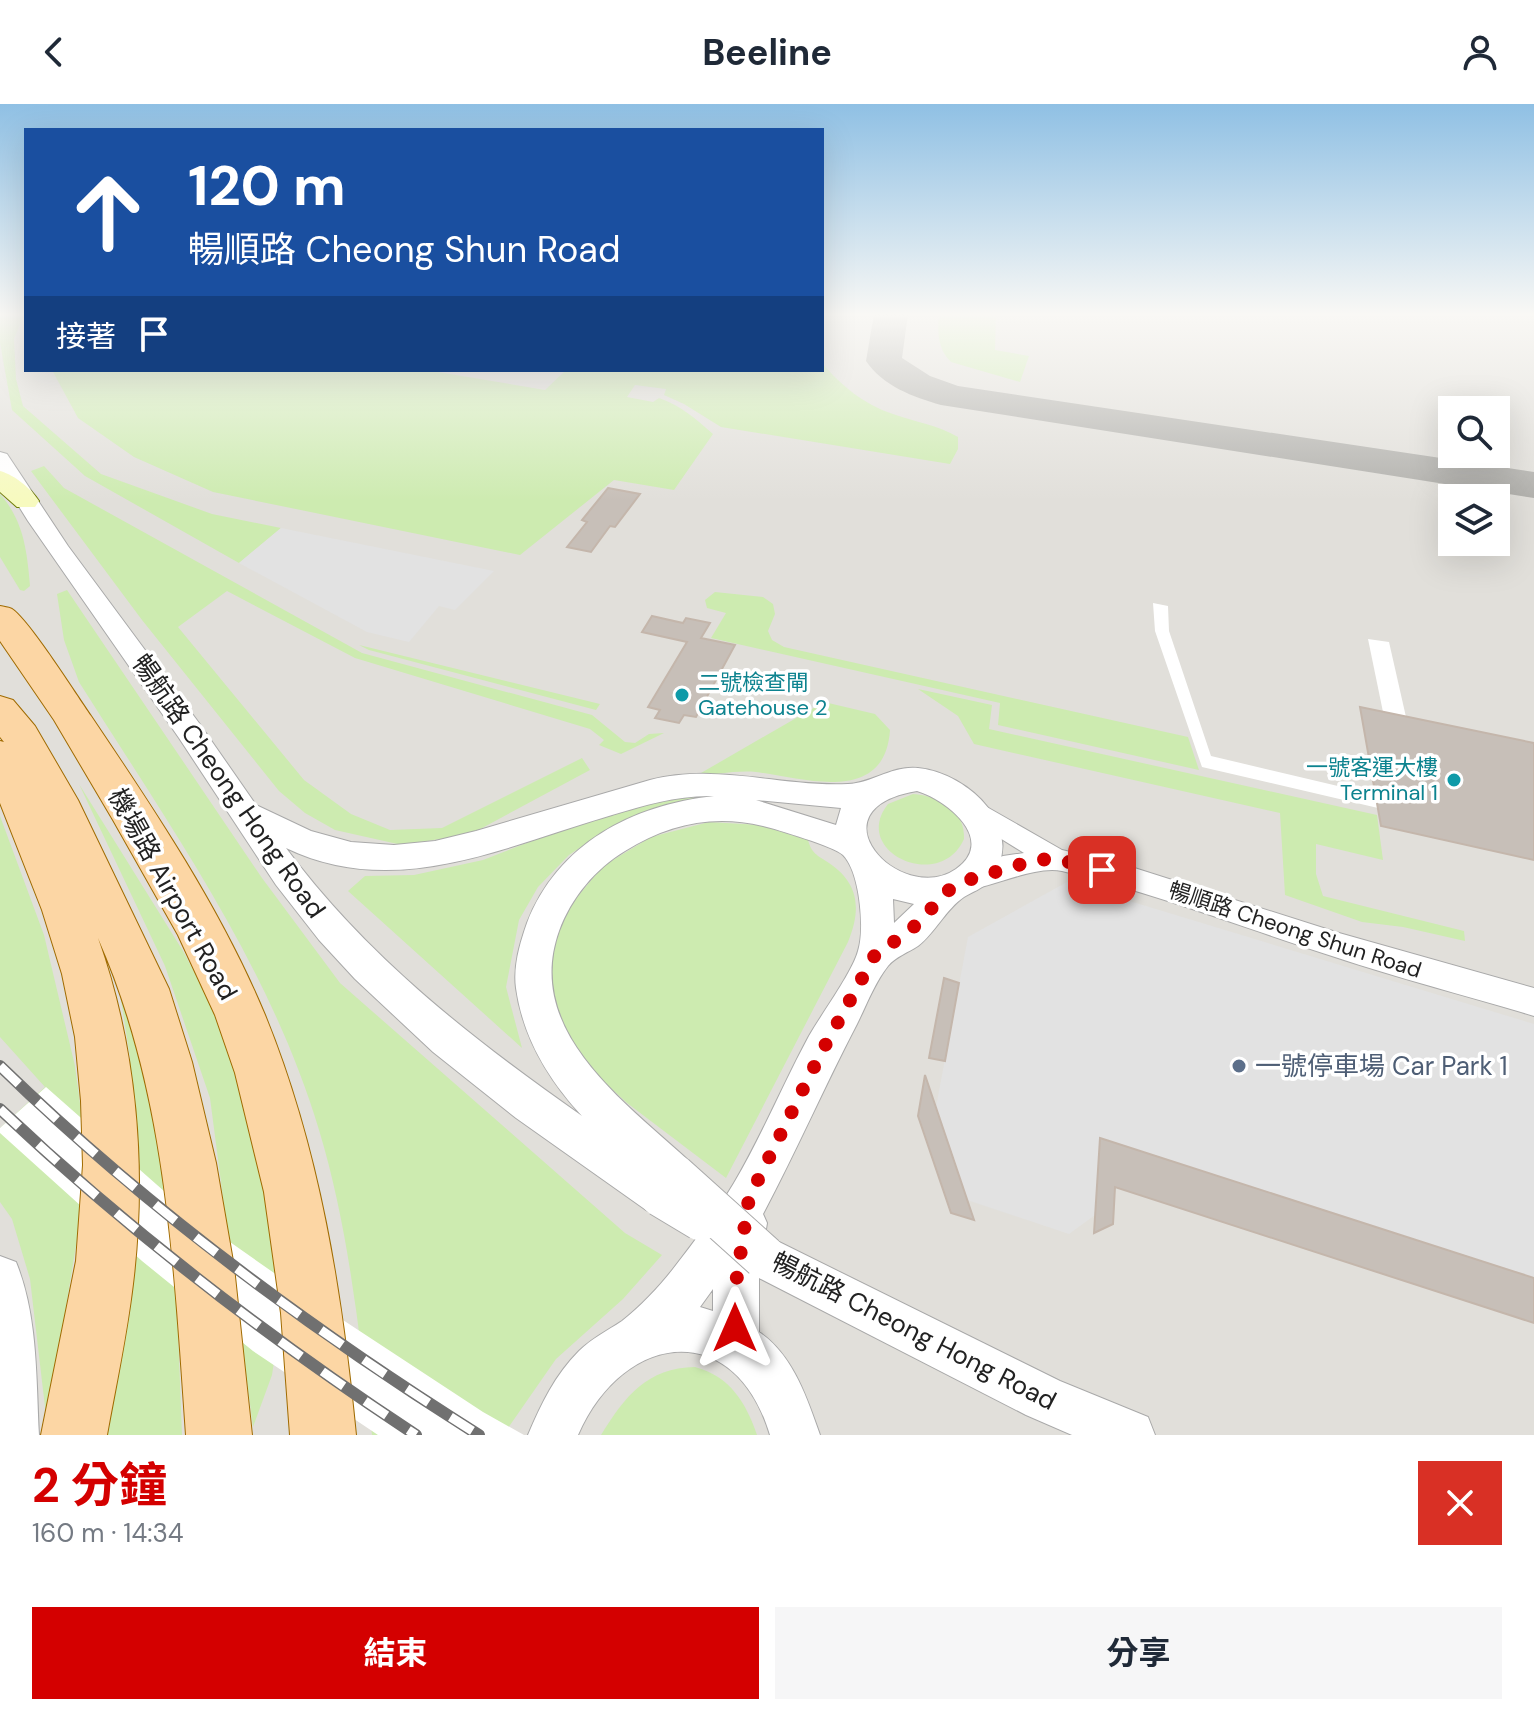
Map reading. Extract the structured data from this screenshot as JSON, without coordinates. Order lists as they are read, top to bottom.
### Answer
{
  "streets": {
    "main road": ["機場路 Airport Road"],
    "street": ["暢航路 Cheong Hong Road", "暢順路 Cheong Shun Road"]
  },
  "places": ["二號檢查閘 Gatehouse 2", "一號客運大樓 Terminal 1", "一號停車場 Car Park 1"],
  "page": {
    "header": "Beeline",
    "turn": ["120 m", "暢順路 Cheong Shun Road"],
    "then": "接著",
    "heading": ["2 分鐘", "160 m · 14:34"],
    "buttons": ["結束", "分享"]
  }
}
